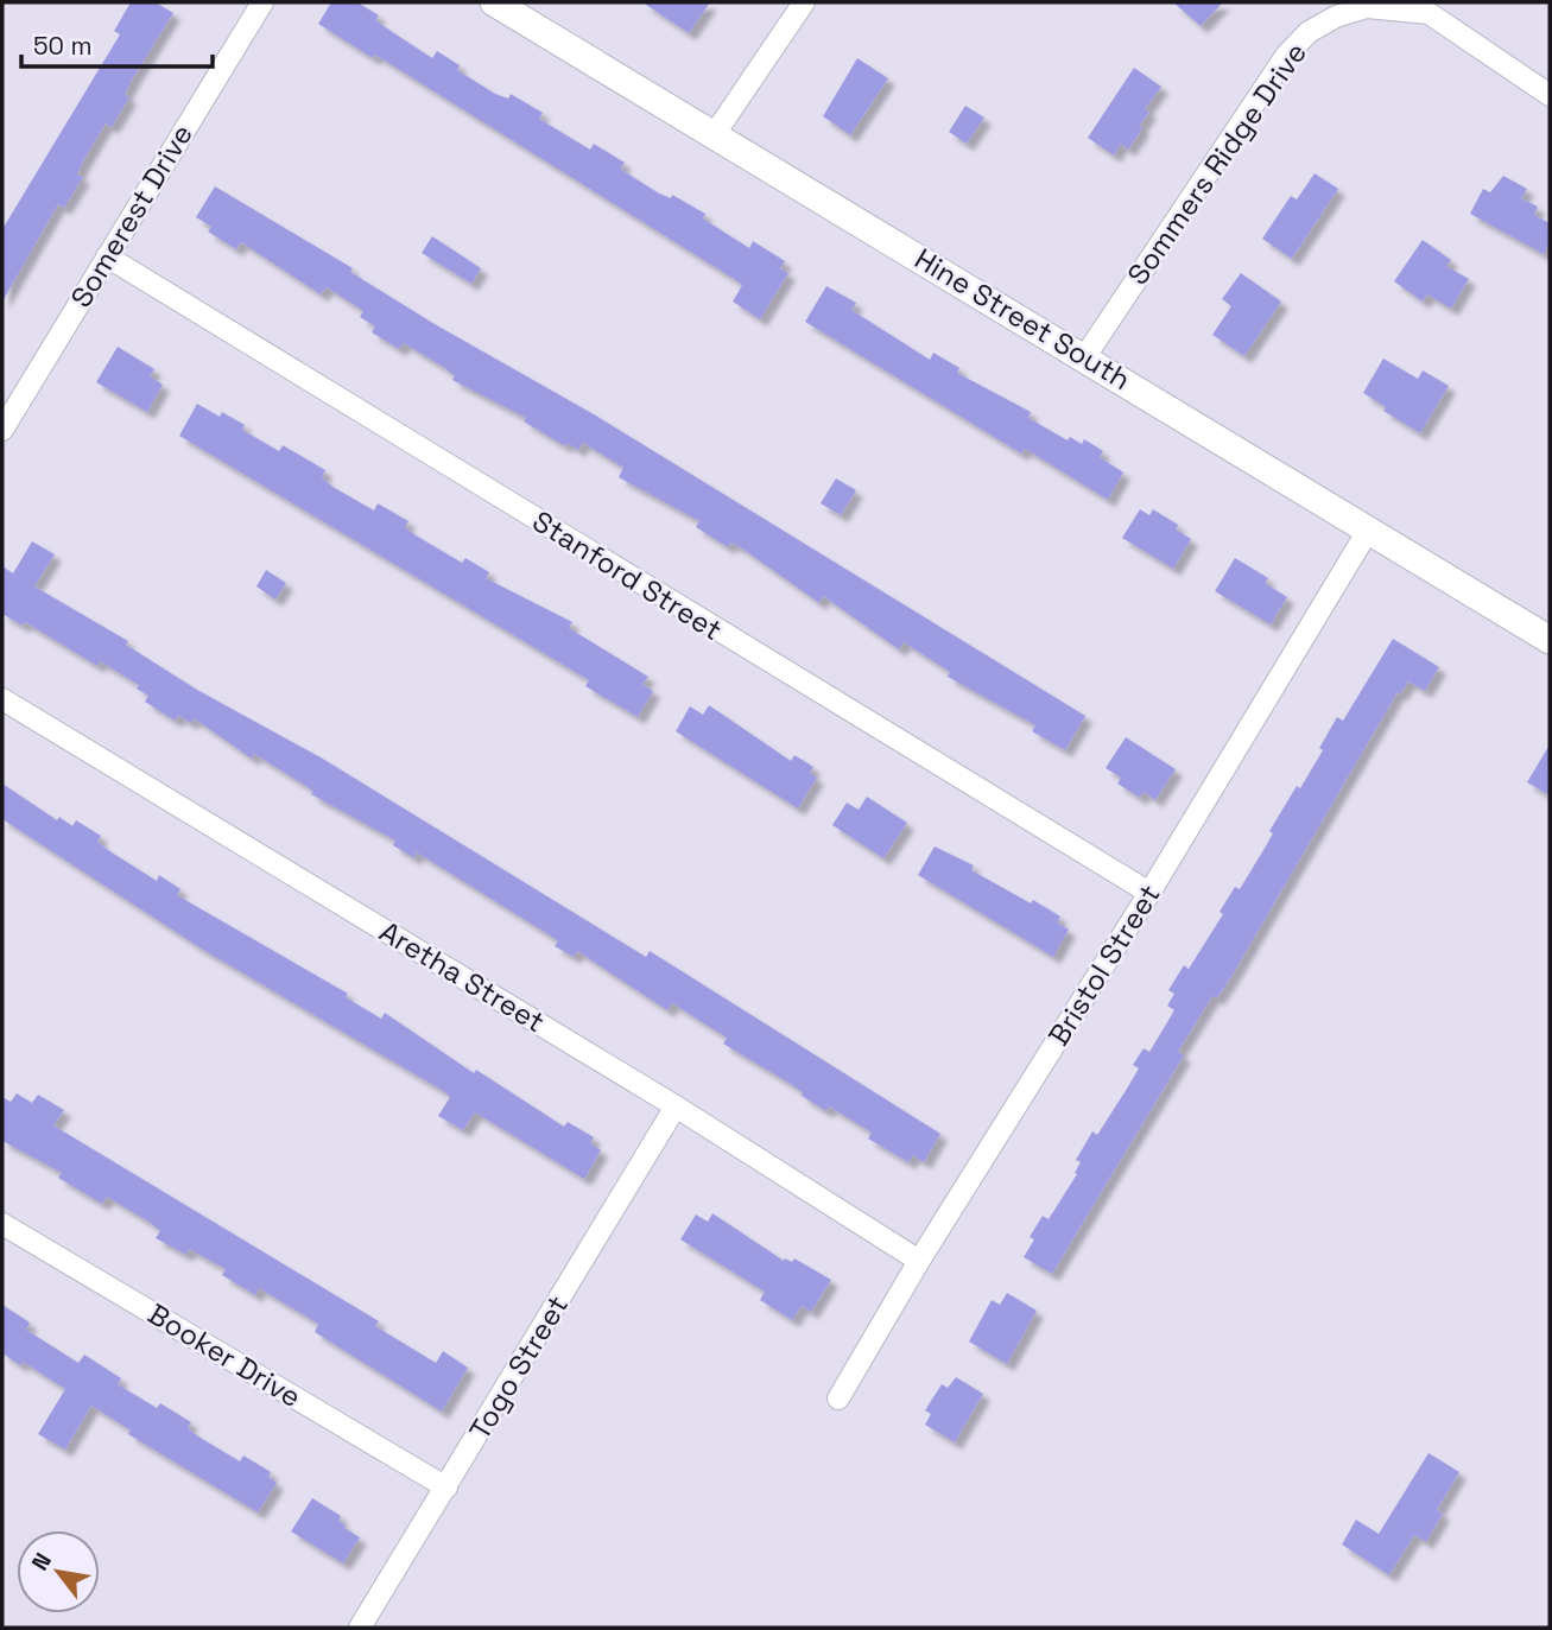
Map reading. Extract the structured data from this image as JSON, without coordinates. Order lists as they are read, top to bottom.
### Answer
{
  "streets": {
    "street": [
      "Sommers Ridge Drive",
      "Somerest Drive",
      "Hine Street South",
      "Stanford Street",
      "Bristol Street",
      "Aretha Street",
      "Booker Drive",
      "Togo Street"
    ]
  },
  "crossings": [
    ["Sommers Ridge Drive", "Hine Street South"],
    ["Somerest Drive", "Stanford Street"],
    ["Hine Street South", "Bristol Street"],
    ["Stanford Street", "Bristol Street"],
    ["Bristol Street", "Aretha Street"],
    ["Aretha Street", "Togo Street"],
    ["Booker Drive", "Togo Street"]
  ],
  "scale_bar": "50 m",
  "north": "top left"
}
